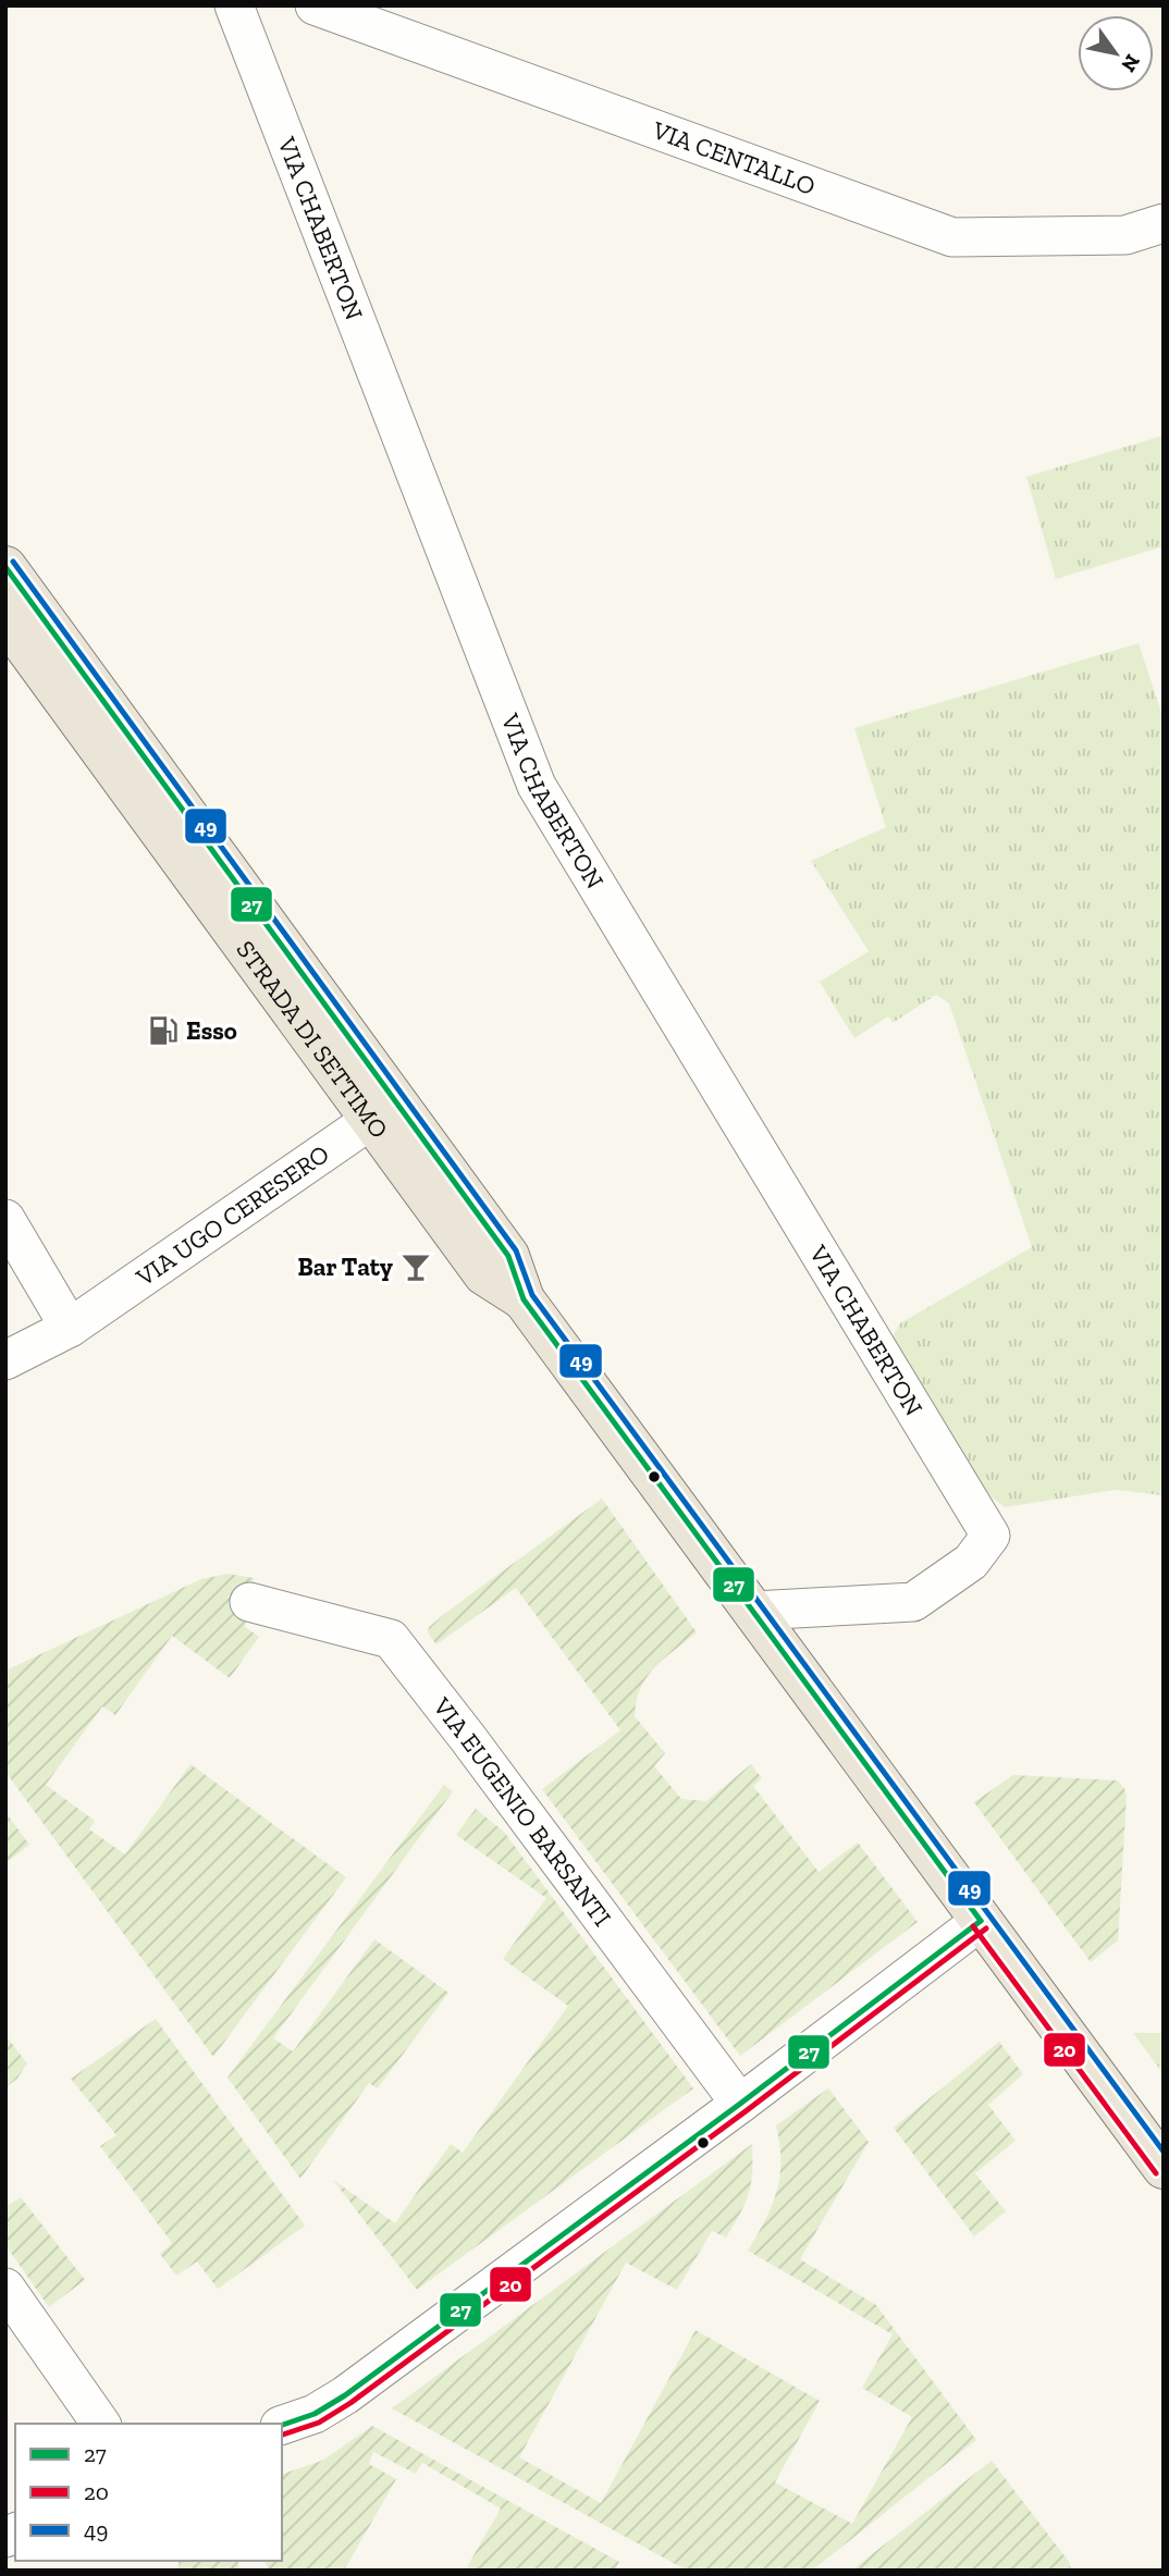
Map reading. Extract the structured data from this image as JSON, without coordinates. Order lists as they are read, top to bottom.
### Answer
{
  "streets": {
    "main road": ["STRADA DI SETTIMO"],
    "street": [
      "VIA CENTALLO",
      "VIA CHABERTON",
      "VIA UGO CERESERO",
      "VIA EUGENIO BARSANTI"
    ]
  },
  "crossings": [
    ["VIA CHABERTON", "STRADA DI SETTIMO"],
    ["STRADA DI SETTIMO", "VIA UGO CERESERO"]
  ],
  "places": {
    "fuel station": ["Esso"],
    "bar": ["Bar Taty"]
  },
  "lines": ["transit line 49", "transit line 27", "transit line 20"],
  "legend": ["27", "20", "49"],
  "north": "bottom right"
}
